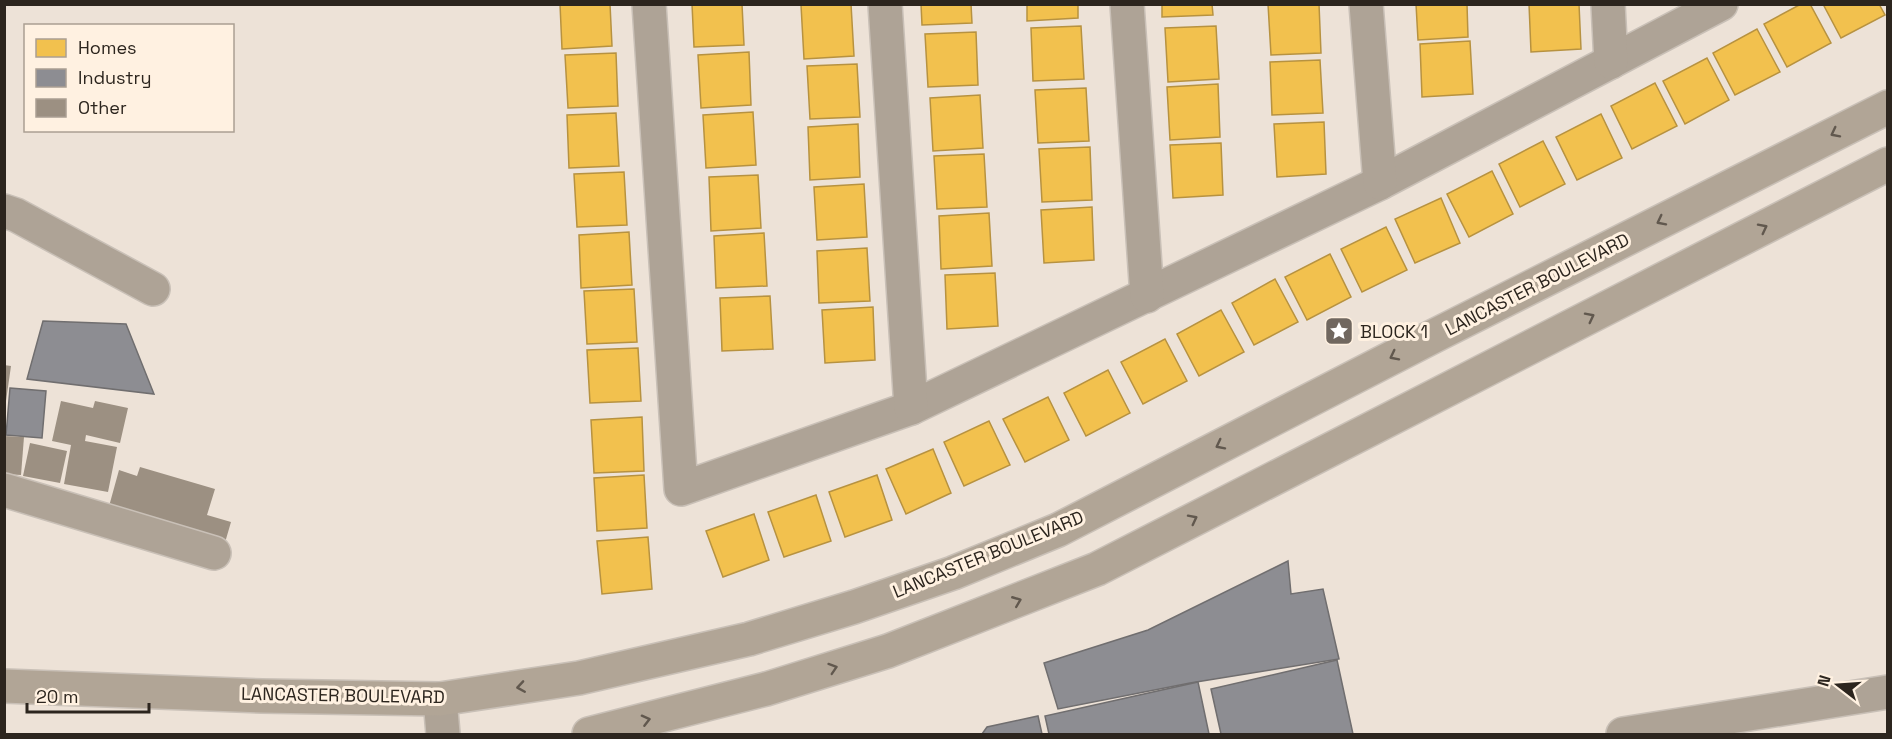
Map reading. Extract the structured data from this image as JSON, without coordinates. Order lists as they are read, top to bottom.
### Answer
{
  "streets": {
    "main road": ["LANCASTER BOULEVARD"]
  },
  "places": {
    "place": ["BLOCK 1"]
  },
  "legend": ["Homes", "Industry", "Other"],
  "scale_bar": "20 m",
  "north": "left"
}
